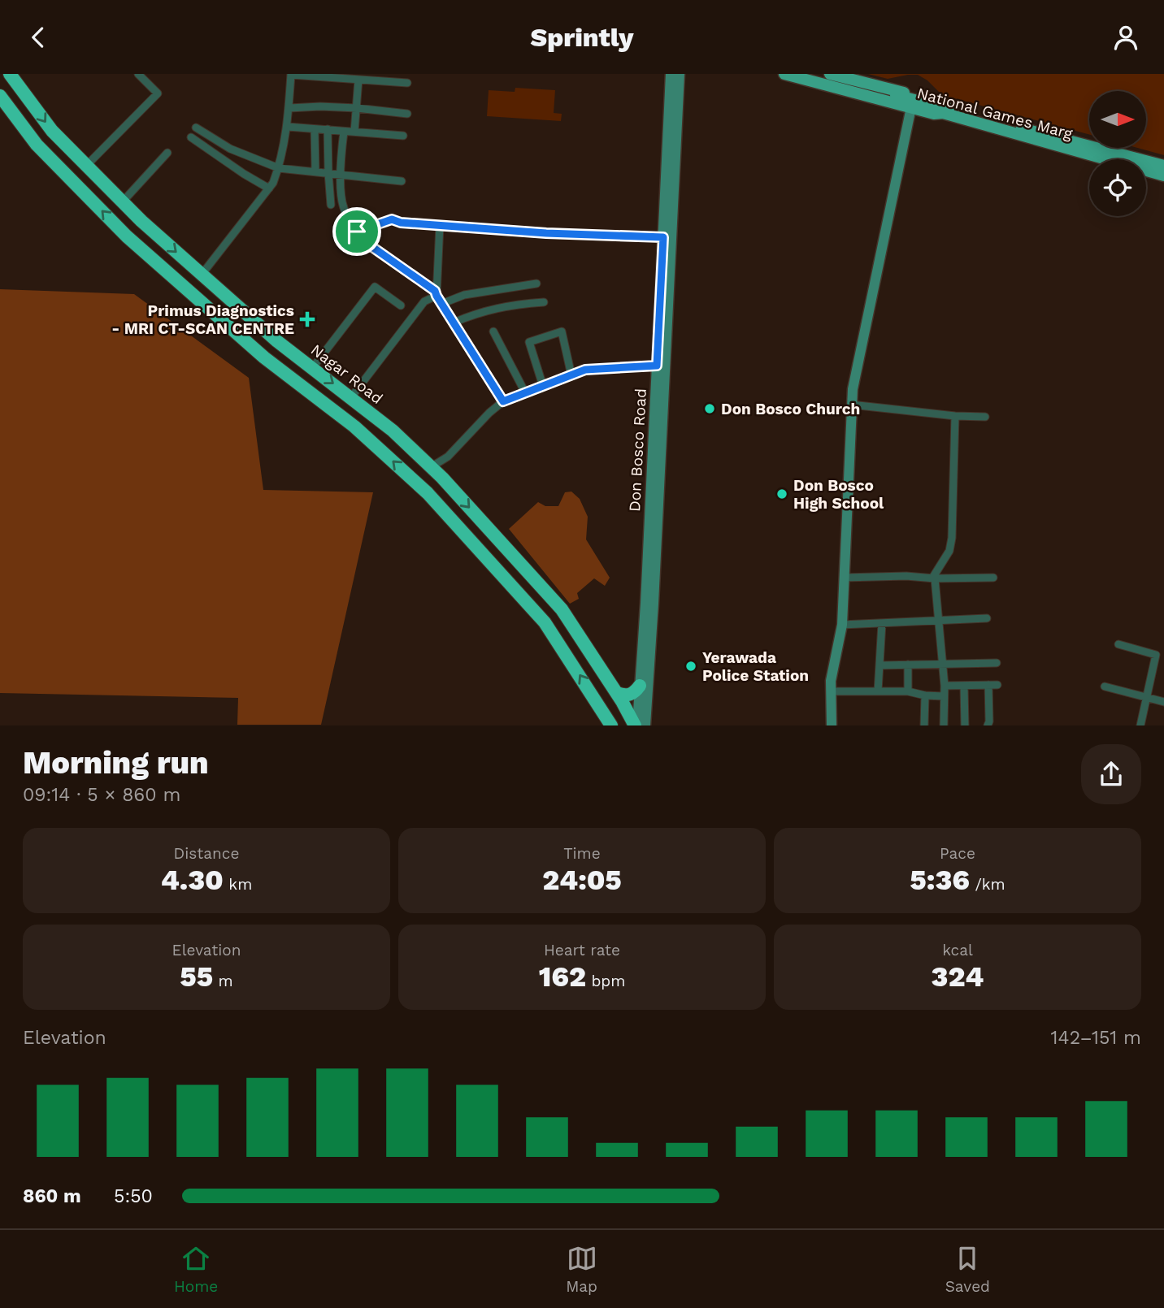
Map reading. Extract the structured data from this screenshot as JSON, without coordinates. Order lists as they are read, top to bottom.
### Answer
{
  "streets": {
    "highway": ["Nagar Road"],
    "main road": ["National Games Marg", "Don Bosco Road"]
  },
  "crossings": [
    ["Nagar Road", "Don Bosco Road"]
  ],
  "places": {
    "health": ["Primus Diagnostics - MRI CT-SCAN CENTRE"],
    "other": ["Don Bosco Church", "Don Bosco High School", "Yerawada Police Station"]
  },
  "north": "right",
  "page": {
    "header": "Sprintly",
    "heading": ["Morning run", "09:14 · 5 × 860 m"],
    "stats": [
      ["Distance", "4.30 km"],
      ["Time", "24:05"],
      ["Pace", "5:36 /km"],
      ["Elevation", "55 m"],
      ["Heart rate", "162 bpm"],
      ["kcal", "324"]
    ],
    "chart": ["Elevation", "142–151 m"],
    "list": [
      {
        "name": "860 m",
        "note": "5:50"
      }
    ],
    "tabs": ["Home", "Map", "Saved"]
  }
}
